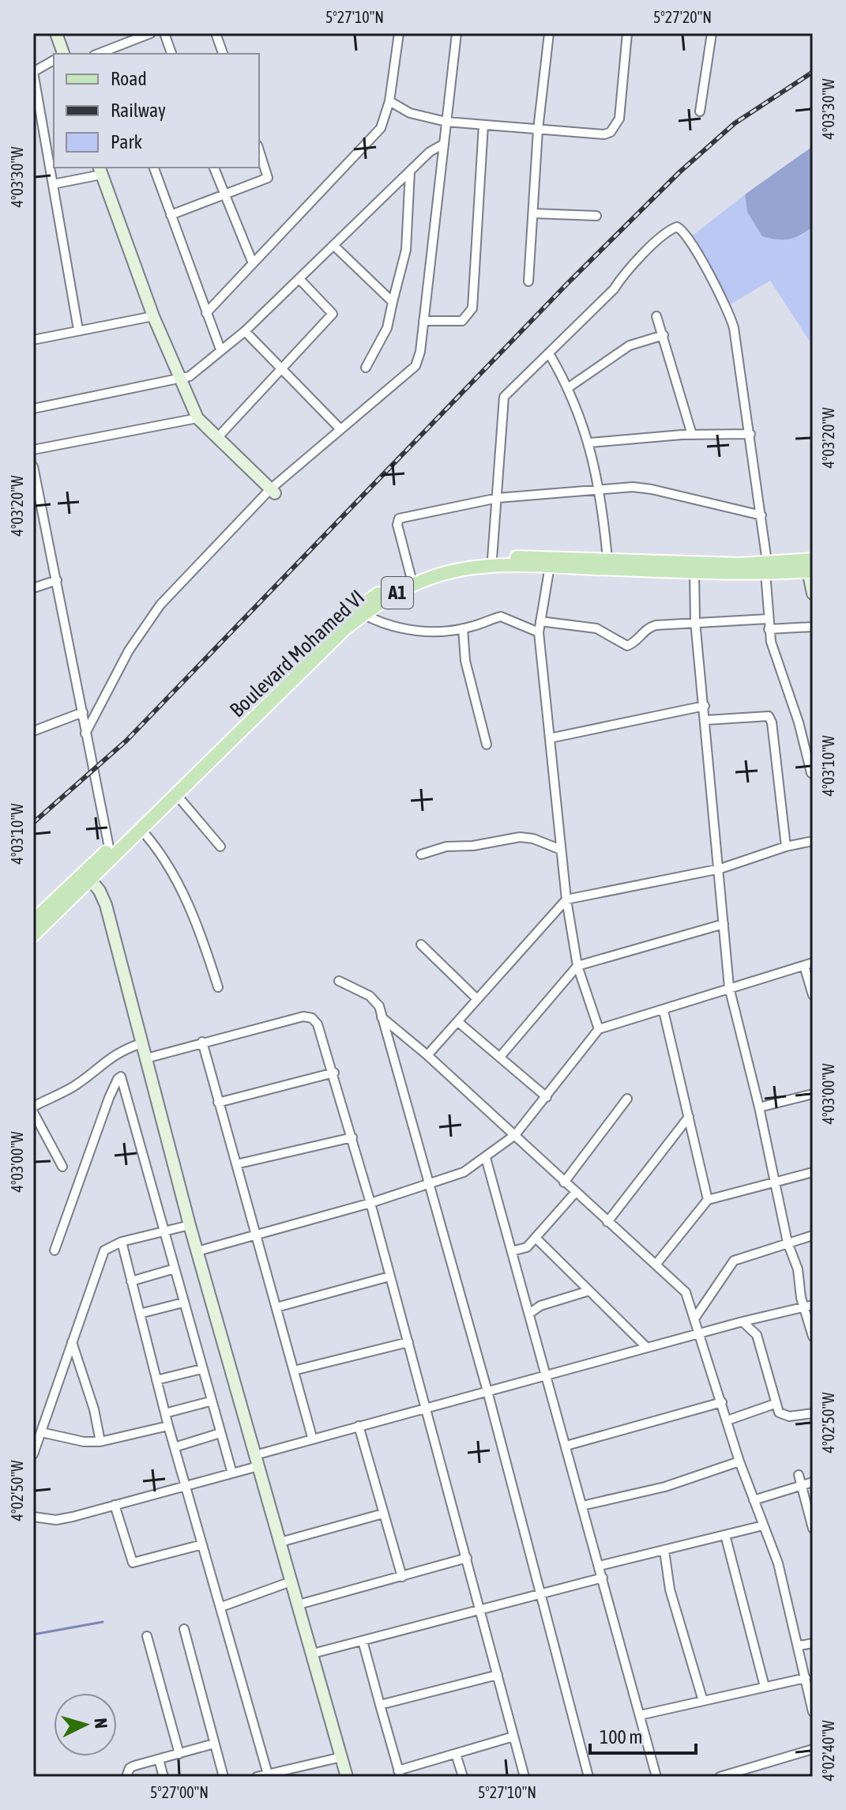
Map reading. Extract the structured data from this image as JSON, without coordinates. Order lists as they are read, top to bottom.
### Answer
{
  "streets": {
    "main road": ["A1", "Boulevard Mohamed VI"]
  },
  "legend": ["Road", "Railway", "Park"],
  "scale_bar": "100 m",
  "north": "right",
  "coordinates": [
    "5°27'10\"N",
    "5°27'20\"N",
    "4°03'30\"W",
    "4°03'20\"W",
    "4°03'10\"W",
    "4°03'00\"W",
    "4°02'50\"W",
    "4°02'40\"W",
    "5°27'00\"N"
  ]
}
